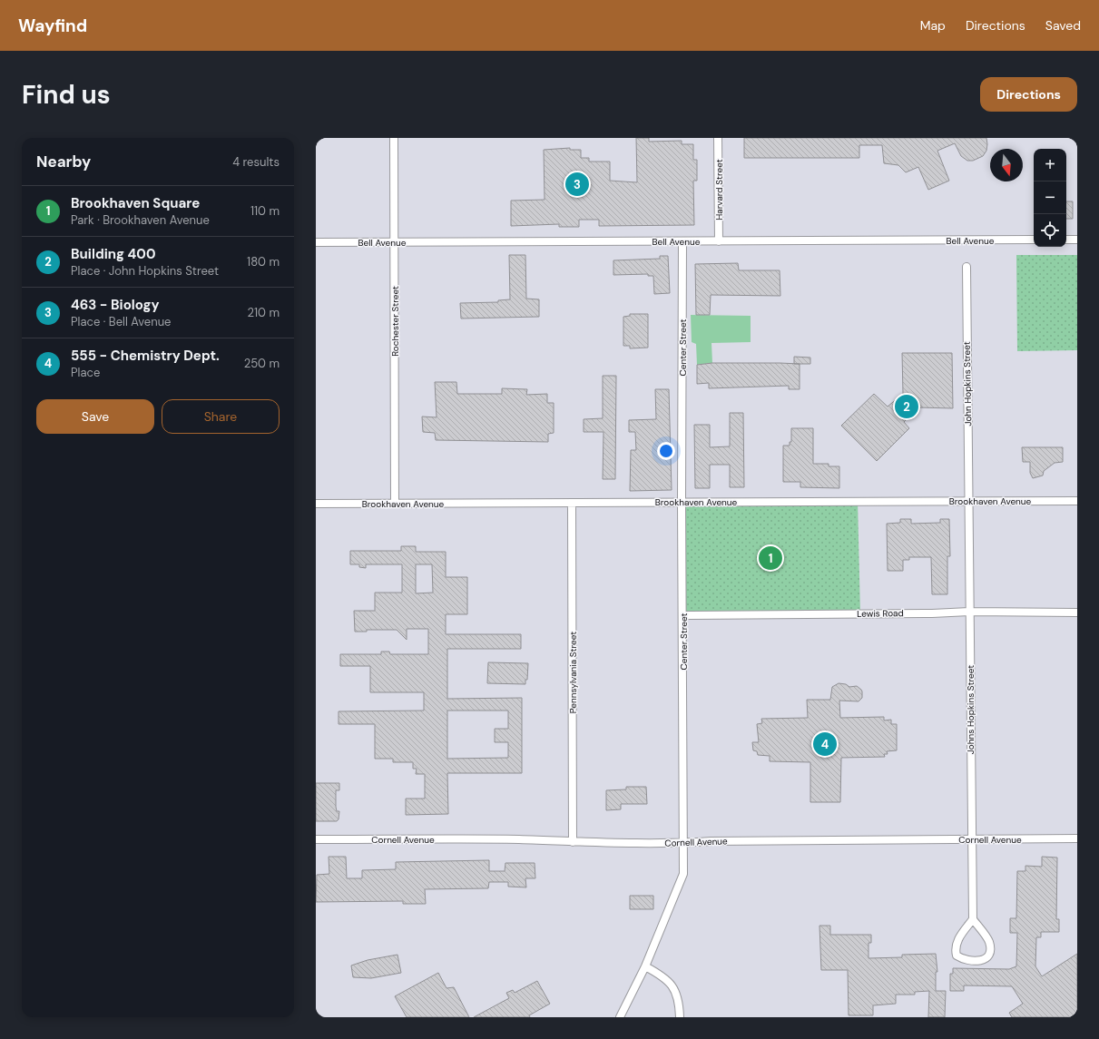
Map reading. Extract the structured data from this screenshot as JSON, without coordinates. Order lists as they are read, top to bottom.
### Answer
{
  "streets": {
    "street": [
      "Harvard Street",
      "Bell Avenue",
      "Rochester Street",
      "Center Street",
      "John Hopkins Street",
      "Brookhaven Avenue",
      "Lewis Road",
      "Pennsylvania Street",
      "Johns Hopkins Street",
      "Cornell Avenue"
    ]
  },
  "crossings": [
    ["Harvard Street", "Bell Avenue"],
    ["Bell Avenue", "Rochester Street"],
    ["Bell Avenue", "Center Street"],
    ["Rochester Street", "Brookhaven Avenue"],
    ["Center Street", "Brookhaven Avenue"],
    ["Center Street", "Lewis Road"],
    ["Center Street", "Cornell Avenue"],
    ["John Hopkins Street", "Brookhaven Avenue"],
    ["John Hopkins Street", "Johns Hopkins Street"],
    ["Brookhaven Avenue", "Pennsylvania Street"],
    ["Brookhaven Avenue", "Johns Hopkins Street"],
    ["Lewis Road", "Johns Hopkins Street"],
    ["Pennsylvania Street", "Cornell Avenue"],
    ["Johns Hopkins Street", "Cornell Avenue"]
  ],
  "north": "bottom",
  "page": {
    "header": "Wayfind",
    "nav": ["Map", "Directions", "Saved"],
    "buttons": [
      "Directions",
      ["Save", "Share"]
    ],
    "title": "Find us",
    "heading": ["Nearby", "4 results"],
    "map_buttons": ["+", "−"],
    "pins": [
      "3",
      "2",
      "1",
      "4"
    ],
    "list": [
      {
        "mark": "1",
        "name": "Brookhaven Square",
        "note": "Park · Brookhaven Avenue",
        "value": "110 m"
      },
      {
        "mark": "2",
        "name": "Building 400",
        "note": "Place · John Hopkins Street",
        "value": "180 m"
      },
      {
        "mark": "3",
        "name": "463 - Biology",
        "note": "Place · Bell Avenue",
        "value": "210 m"
      },
      {
        "mark": "4",
        "name": "555 - Chemistry Dept.",
        "note": "Place",
        "value": "250 m"
      }
    ]
  }
}
